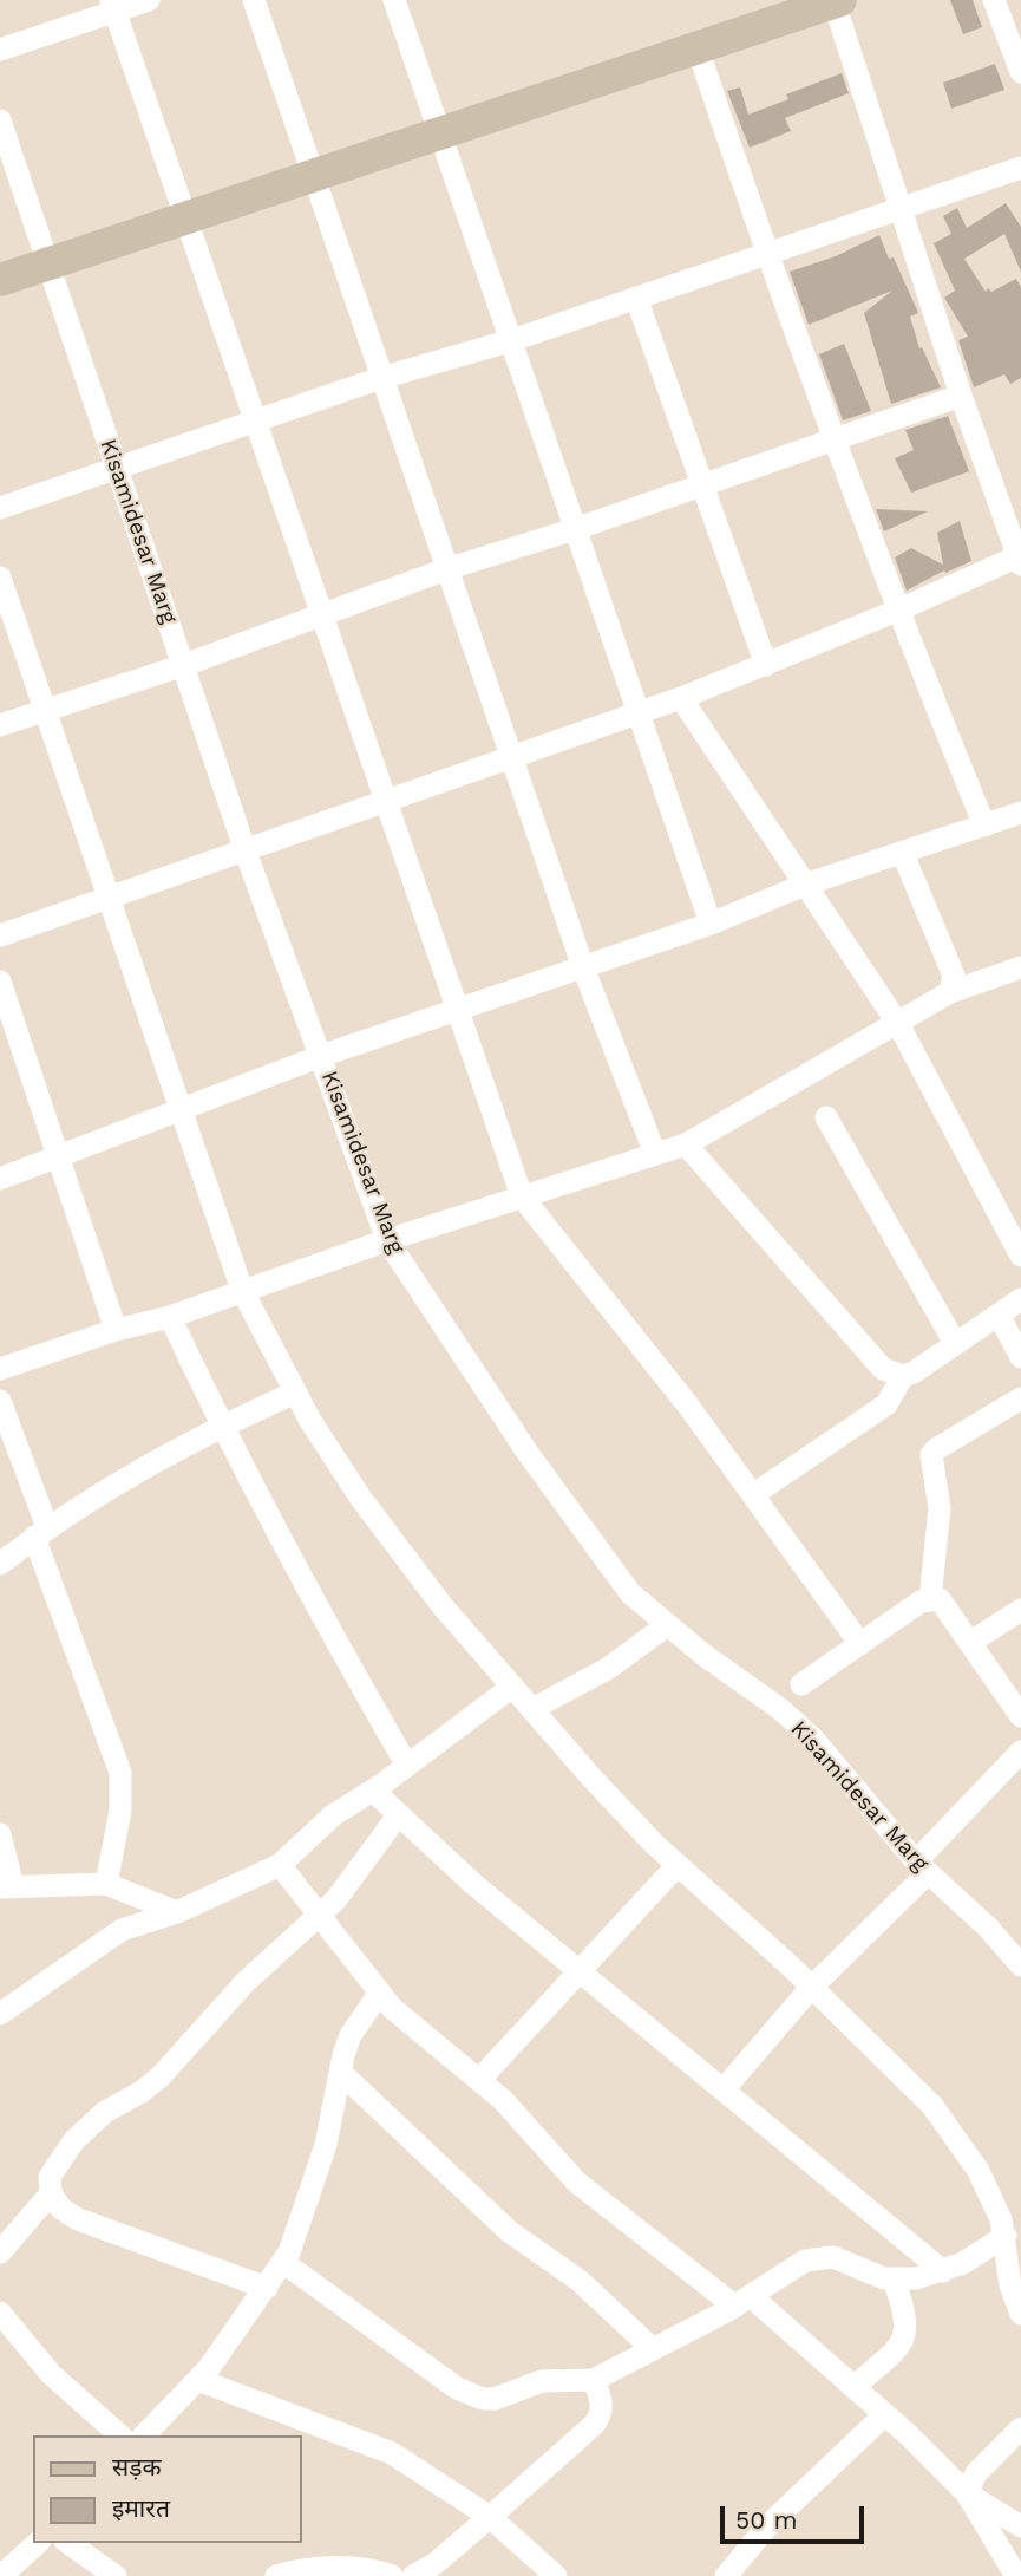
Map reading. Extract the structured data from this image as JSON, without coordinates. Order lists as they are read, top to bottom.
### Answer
{
  "streets": {
    "street": ["Kisamidesar Marg"]
  },
  "legend": ["सड़क", "इमारत"],
  "scale_bar": "50 m"
}
